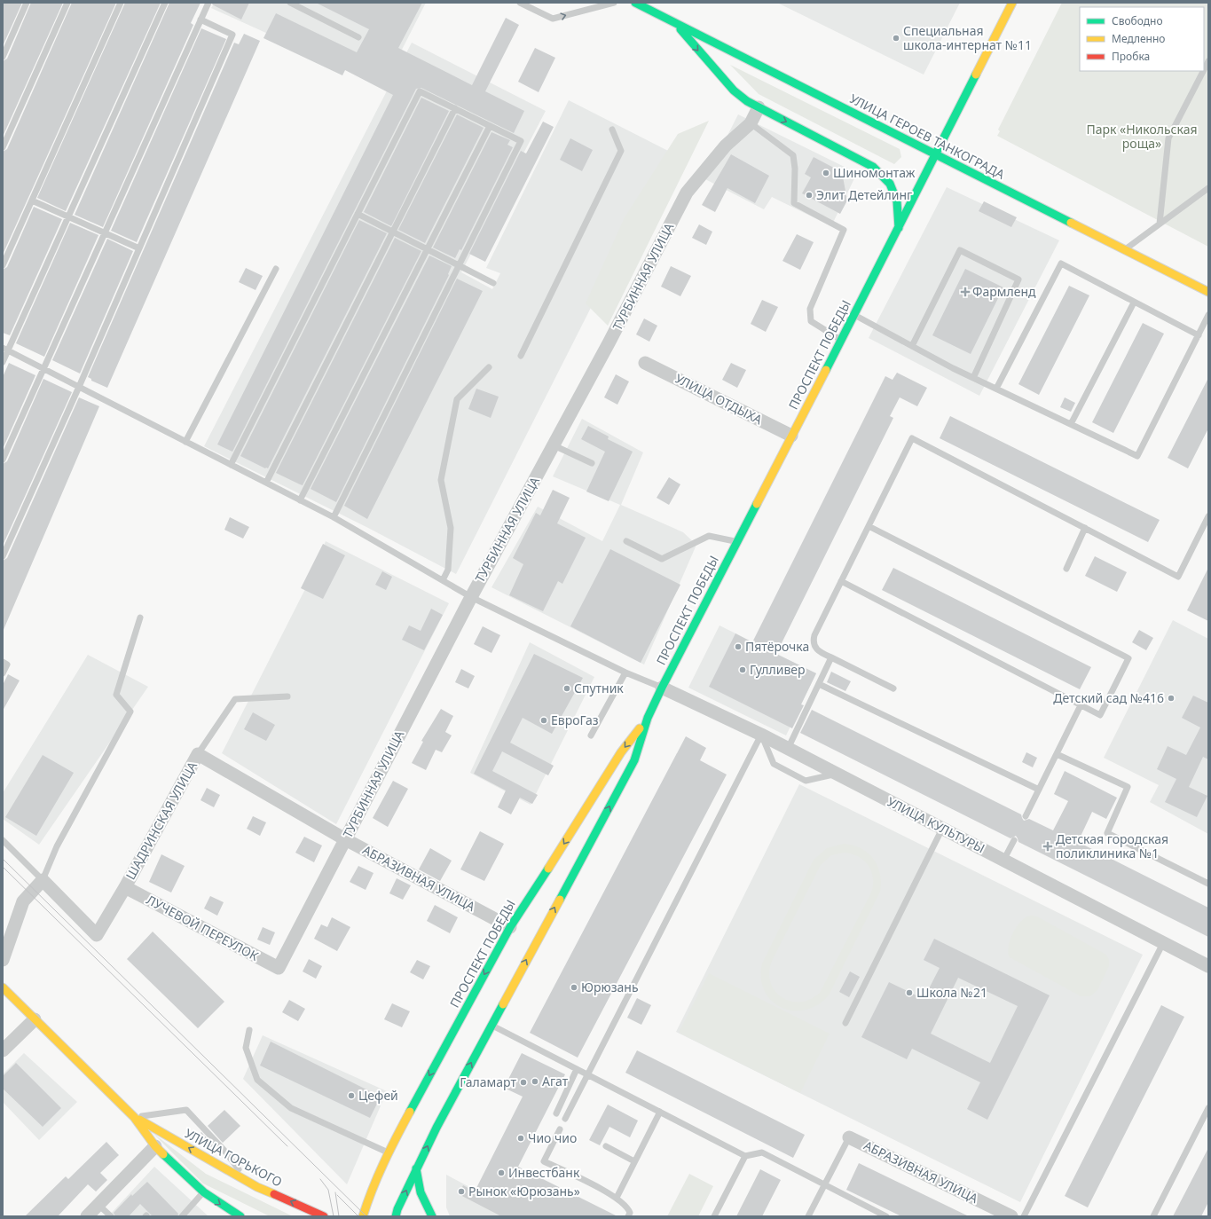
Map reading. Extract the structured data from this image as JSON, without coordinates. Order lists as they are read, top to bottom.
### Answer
{
  "streets": {
    "main road": ["УЛИЦА ГЕРОЕВ ТАНКОГРАДА", "ПРОСПЕКТ ПОБЕДЫ", "УЛИЦА ГОРЬКОГО"],
    "street": [
      "ТУРБИННАЯ УЛИЦА",
      "УЛИЦА ОТДЫХА",
      "ШАДРИНСКАЯ УЛИЦА",
      "УЛИЦА КУЛЬТУРЫ",
      "АБРАЗИВНАЯ УЛИЦА",
      "ЛУЧЕВОЙ ПЕРЕУЛОК"
    ]
  },
  "crossings": [
    ["УЛИЦА ГЕРОЕВ ТАНКОГРАДА", "ПРОСПЕКТ ПОБЕДЫ"],
    ["ТУРБИННАЯ УЛИЦА", "АБРАЗИВНАЯ УЛИЦА"],
    ["ТУРБИННАЯ УЛИЦА", "ЛУЧЕВОЙ ПЕРЕУЛОК"],
    ["ПРОСПЕКТ ПОБЕДЫ", "УЛИЦА ОТДЫХА"],
    ["ПРОСПЕКТ ПОБЕДЫ", "УЛИЦА КУЛЬТУРЫ"],
    ["ПРОСПЕКТ ПОБЕДЫ", "АБРАЗИВНАЯ УЛИЦА"],
    ["ШАДРИНСКАЯ УЛИЦА", "АБРАЗИВНАЯ УЛИЦА"],
    ["ШАДРИНСКАЯ УЛИЦА", "ЛУЧЕВОЙ ПЕРЕУЛОК"]
  ],
  "parks": ["Парк «Никольская роща»"],
  "places": {
    "other": [
      "Специальная школа-интернат №11",
      "Шиномонтаж",
      "Элит Детейлинг",
      "Пятёрочка",
      "Гулливер",
      "Спутник",
      "Детский сад №416",
      "ЕвроГаз",
      "Юрюзань",
      "Школа №21",
      "Агат",
      "Галамарт",
      "Цефей",
      "Чио чио",
      "Инвестбанк",
      "Рынок «Юрюзань»"
    ],
    "health": ["Фармленд", "Детская городская поликлиника №1"]
  },
  "legend": ["Свободно", "Медленно", "Пробка"]
}
